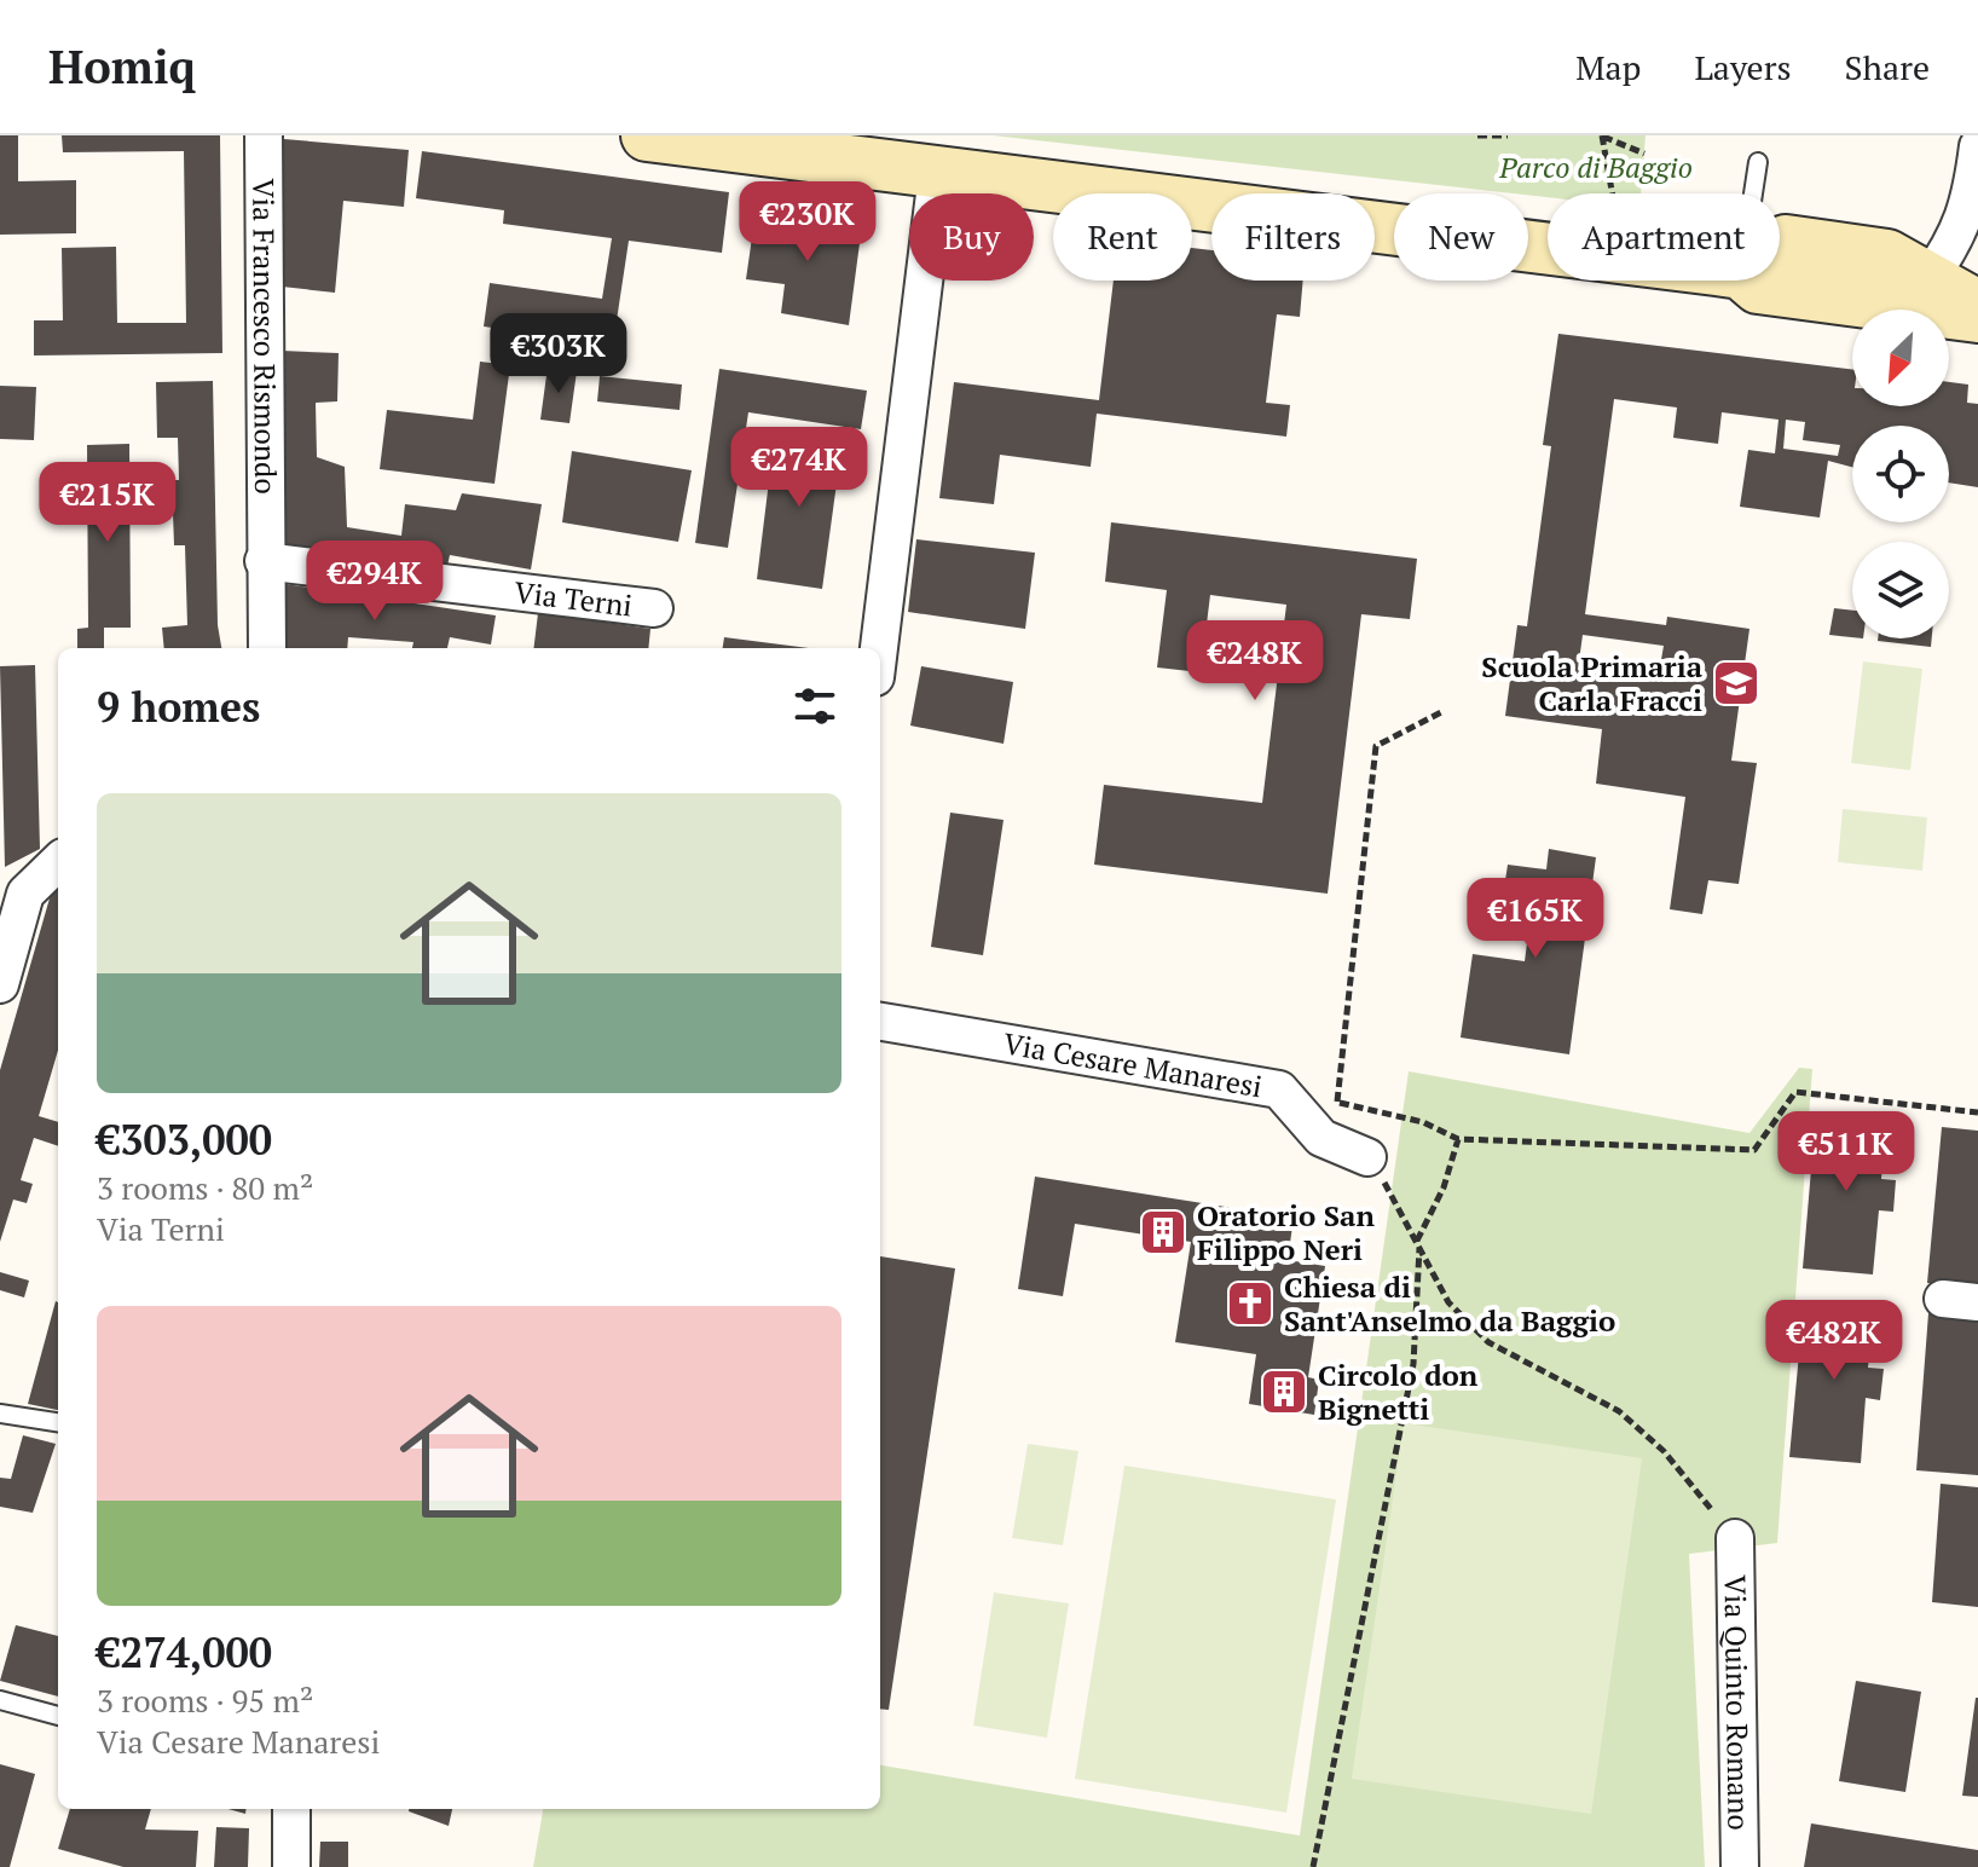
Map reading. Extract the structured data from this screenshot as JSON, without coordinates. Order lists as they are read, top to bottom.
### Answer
{
  "streets": {
    "street": [
      "Via Francesco Rismondo",
      "Via Terni",
      "Via Cesare Manaresi",
      "Via Quinto Romano"
    ]
  },
  "crossings": [
    ["Via Francesco Rismondo", "Via Terni"]
  ],
  "parks": ["Parco di Baggio"],
  "places": {
    "school or university": ["Scuola Primaria Carla Fracci"],
    "building": ["Oratorio San Filippo Neri", "Circolo don Bignetti"],
    "church": ["Chiesa di Sant'Anselmo da Baggio"]
  },
  "north": "bottom left",
  "page": {
    "header": "Homiq",
    "nav": ["Map", "Layers", "Share"],
    "price": [
      "€230K",
      "€303K",
      "€274K",
      "€215K",
      "€294K",
      "€248K",
      "€165K",
      "€511K",
      "€482K"
    ],
    "chip": [
      "Buy",
      "Rent",
      "Filters",
      "New",
      "Apartment"
    ],
    "heading": "9 homes",
    "list": [
      {
        "name": "€303,000",
        "note": "3 rooms · 80 m² · Via Terni"
      },
      {
        "name": "€274,000",
        "note": "3 rooms · 95 m² · Via Cesare Manaresi"
      }
    ]
  }
}
